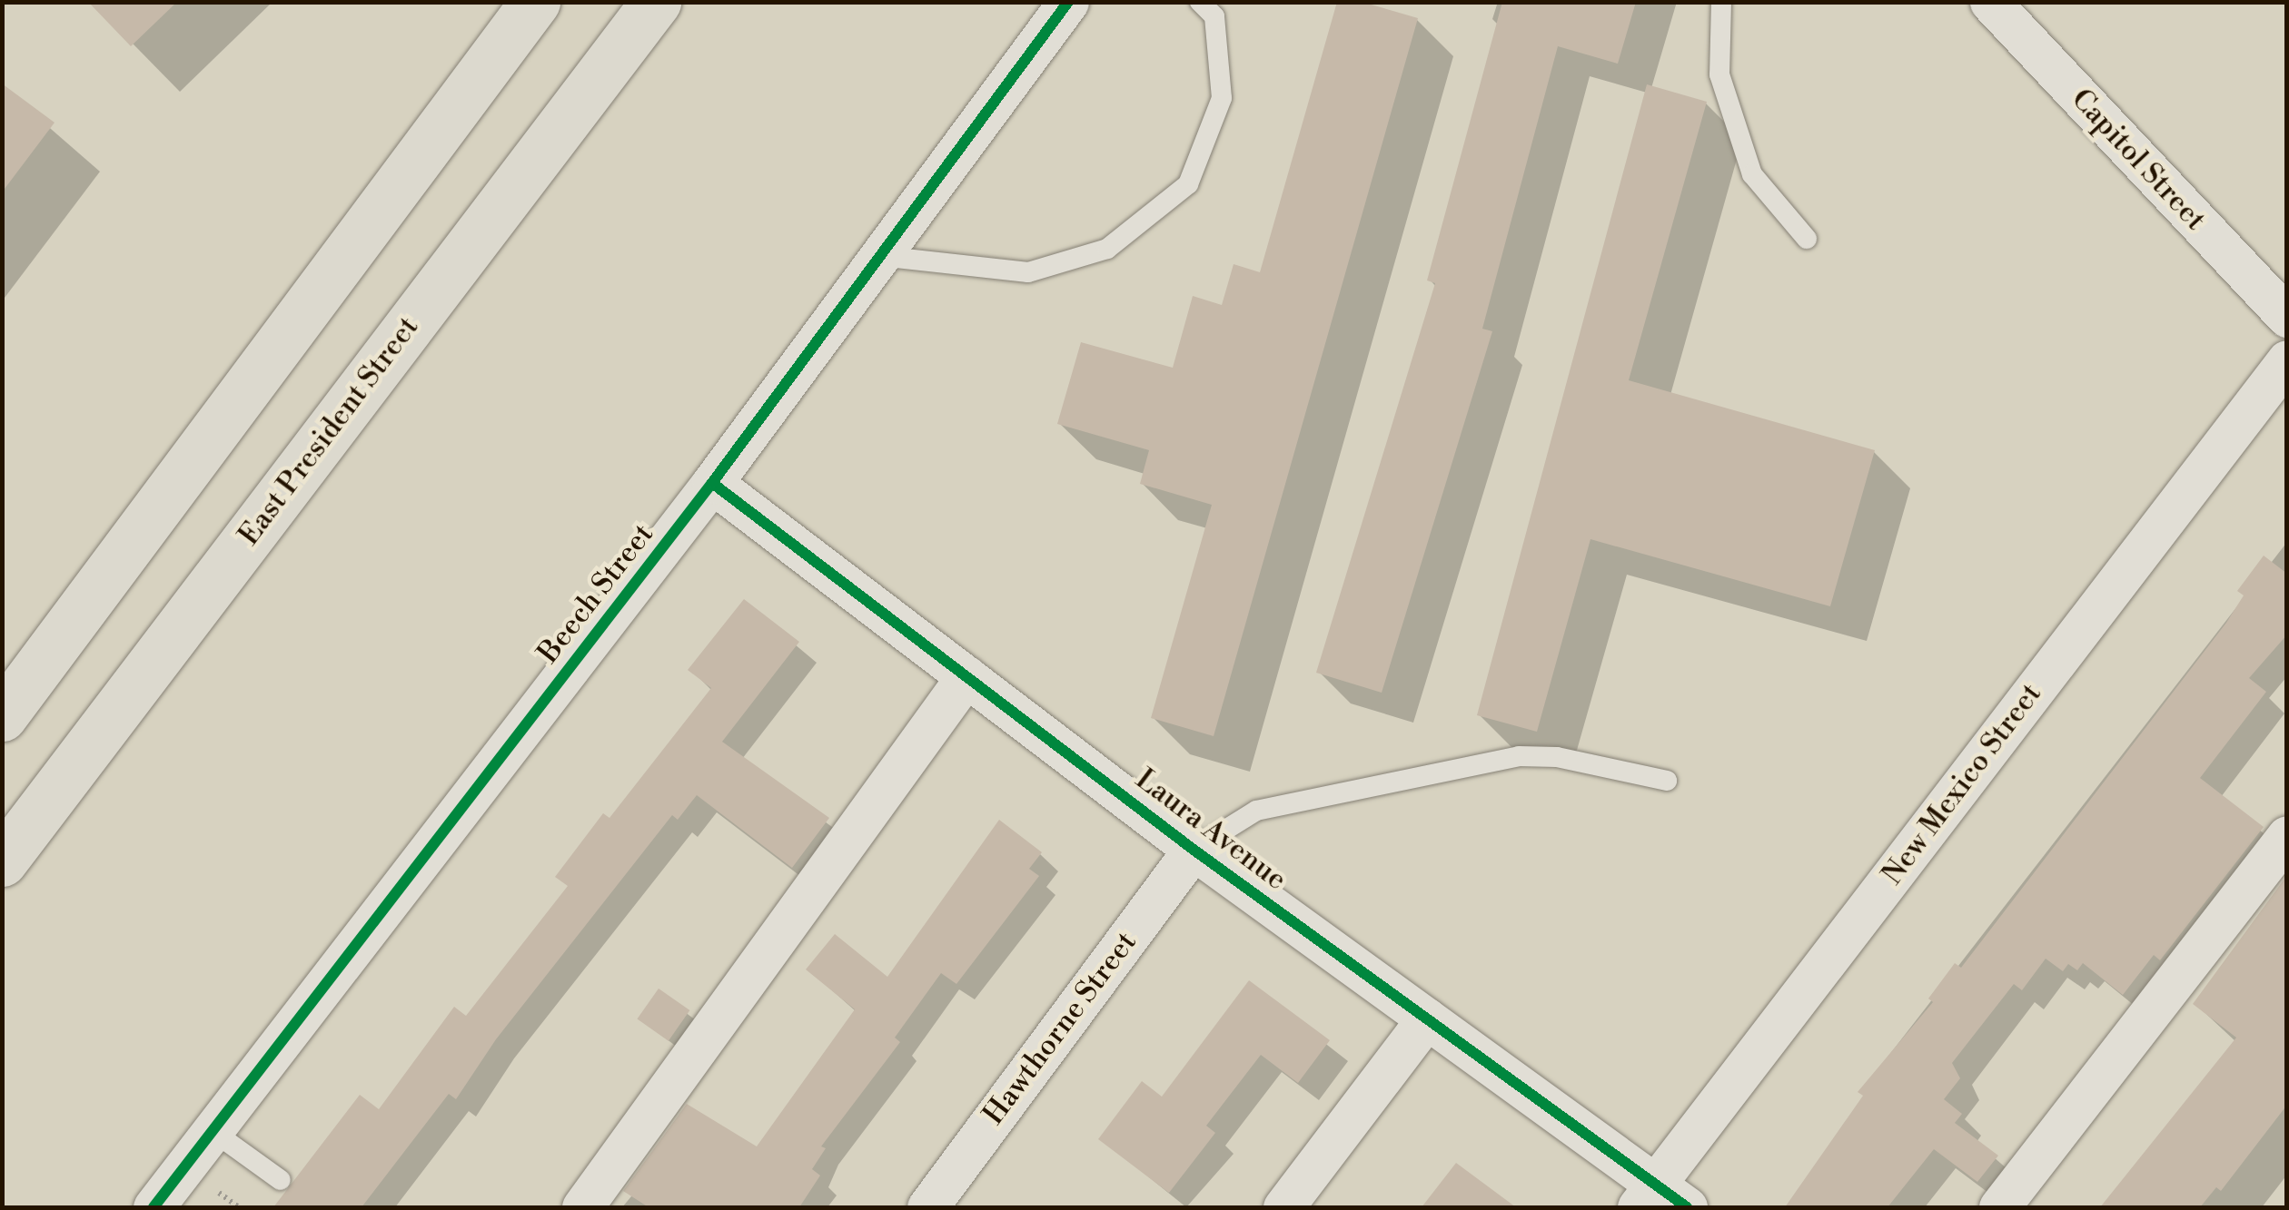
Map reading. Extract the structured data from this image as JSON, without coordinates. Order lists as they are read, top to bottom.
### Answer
{
  "streets": {
    "main road": ["East President Street"],
    "street": [
      "Capitol Street",
      "Beech Street",
      "New Mexico Street",
      "Laura Avenue",
      "Hawthorne Street"
    ]
  },
  "crossings": [
    ["Beech Street", "Laura Avenue"],
    ["New Mexico Street", "Laura Avenue"],
    ["Laura Avenue", "Hawthorne Street"]
  ]
}
